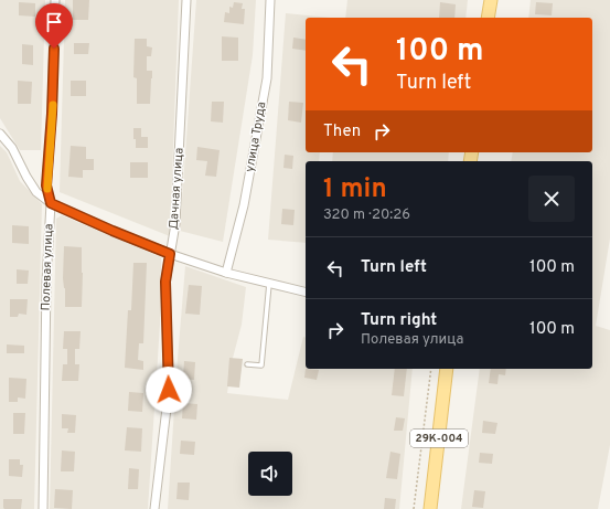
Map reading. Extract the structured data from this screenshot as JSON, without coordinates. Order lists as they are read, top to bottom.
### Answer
{
  "streets": {
    "main road": ["29К-004"],
    "street": ["улица Труда", "Дачная улица", "Полевая улица"]
  },
  "page": {
    "turn": ["100 m", "Turn left"],
    "then": "Then",
    "heading": ["1 min", "320 m · 20:26"],
    "list": [
      {
        "name": "Turn left",
        "value": "100 m"
      },
      {
        "name": "Turn right",
        "note": "Полевая улица",
        "value": "100 m"
      }
    ]
  }
}
